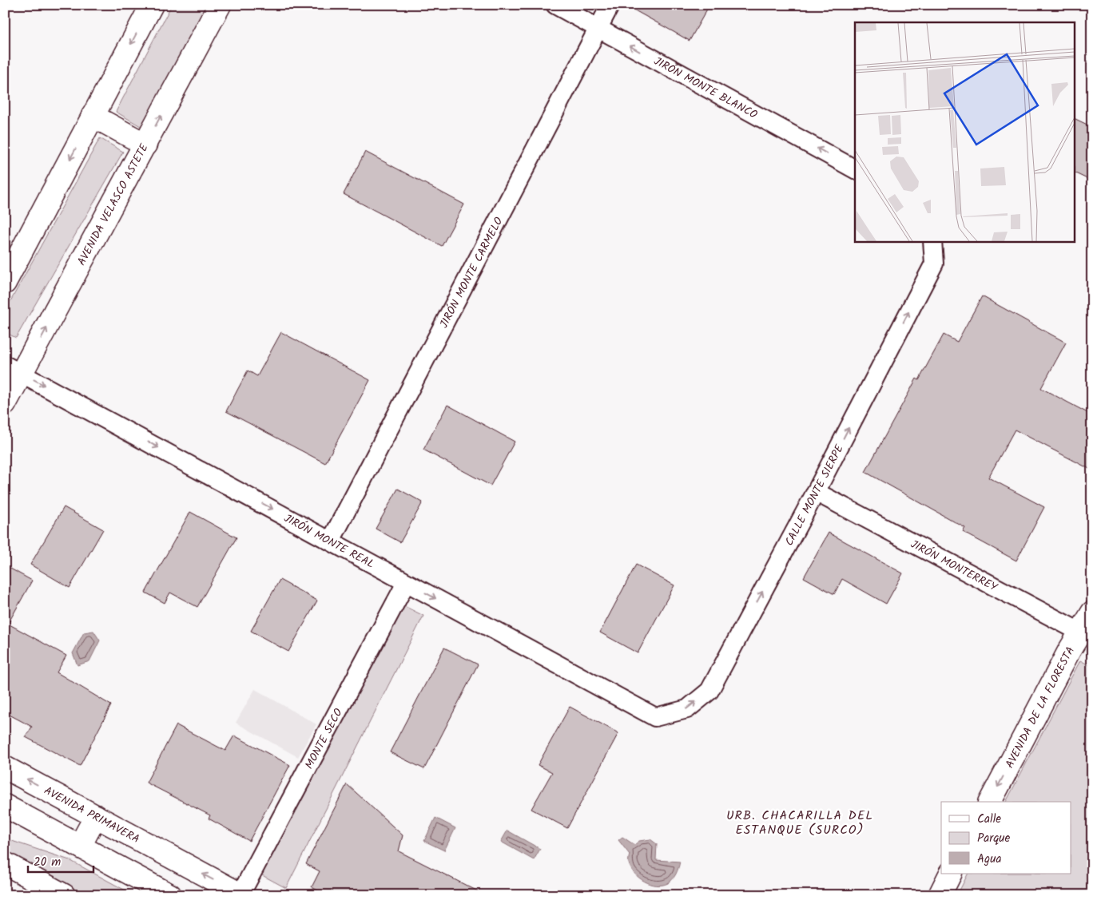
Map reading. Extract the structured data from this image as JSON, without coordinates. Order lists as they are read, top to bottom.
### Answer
{
  "streets": {
    "main road": ["AVENIDA VELASCO ASTETE", "AVENIDA DE LA FLORESTA", "AVENIDA PRIMAVERA"],
    "street": [
      "JIRÓN MONTE BLANCO",
      "JIRÓN MONTE CARMELO",
      "CALLE MONTE SIERPE",
      "JIRÓN MONTE REAL",
      "JIRÓN MONTERREY",
      "MONTE SECO"
    ]
  },
  "crossings": [
    ["JIRÓN MONTE BLANCO", "JIRÓN MONTE CARMELO"],
    ["AVENIDA VELASCO ASTETE", "JIRÓN MONTE REAL"],
    ["JIRÓN MONTE CARMELO", "JIRÓN MONTE REAL"],
    ["CALLE MONTE SIERPE", "JIRÓN MONTE REAL"],
    ["CALLE MONTE SIERPE", "JIRÓN MONTERREY"],
    ["JIRÓN MONTE REAL", "MONTE SECO"],
    ["JIRÓN MONTERREY", "AVENIDA DE LA FLORESTA"],
    ["MONTE SECO", "AVENIDA PRIMAVERA"]
  ],
  "one_way": [
    "JIRÓN MONTE BLANCO",
    "CALLE MONTE SIERPE",
    "JIRÓN MONTE REAL",
    "AVENIDA DE LA FLORESTA"
  ],
  "districts": ["URB. CHACARILLA DEL ESTANQUE (SURCO)"],
  "legend": ["Calle", "Parque", "Agua"],
  "scale_bar": "20 m"
}
